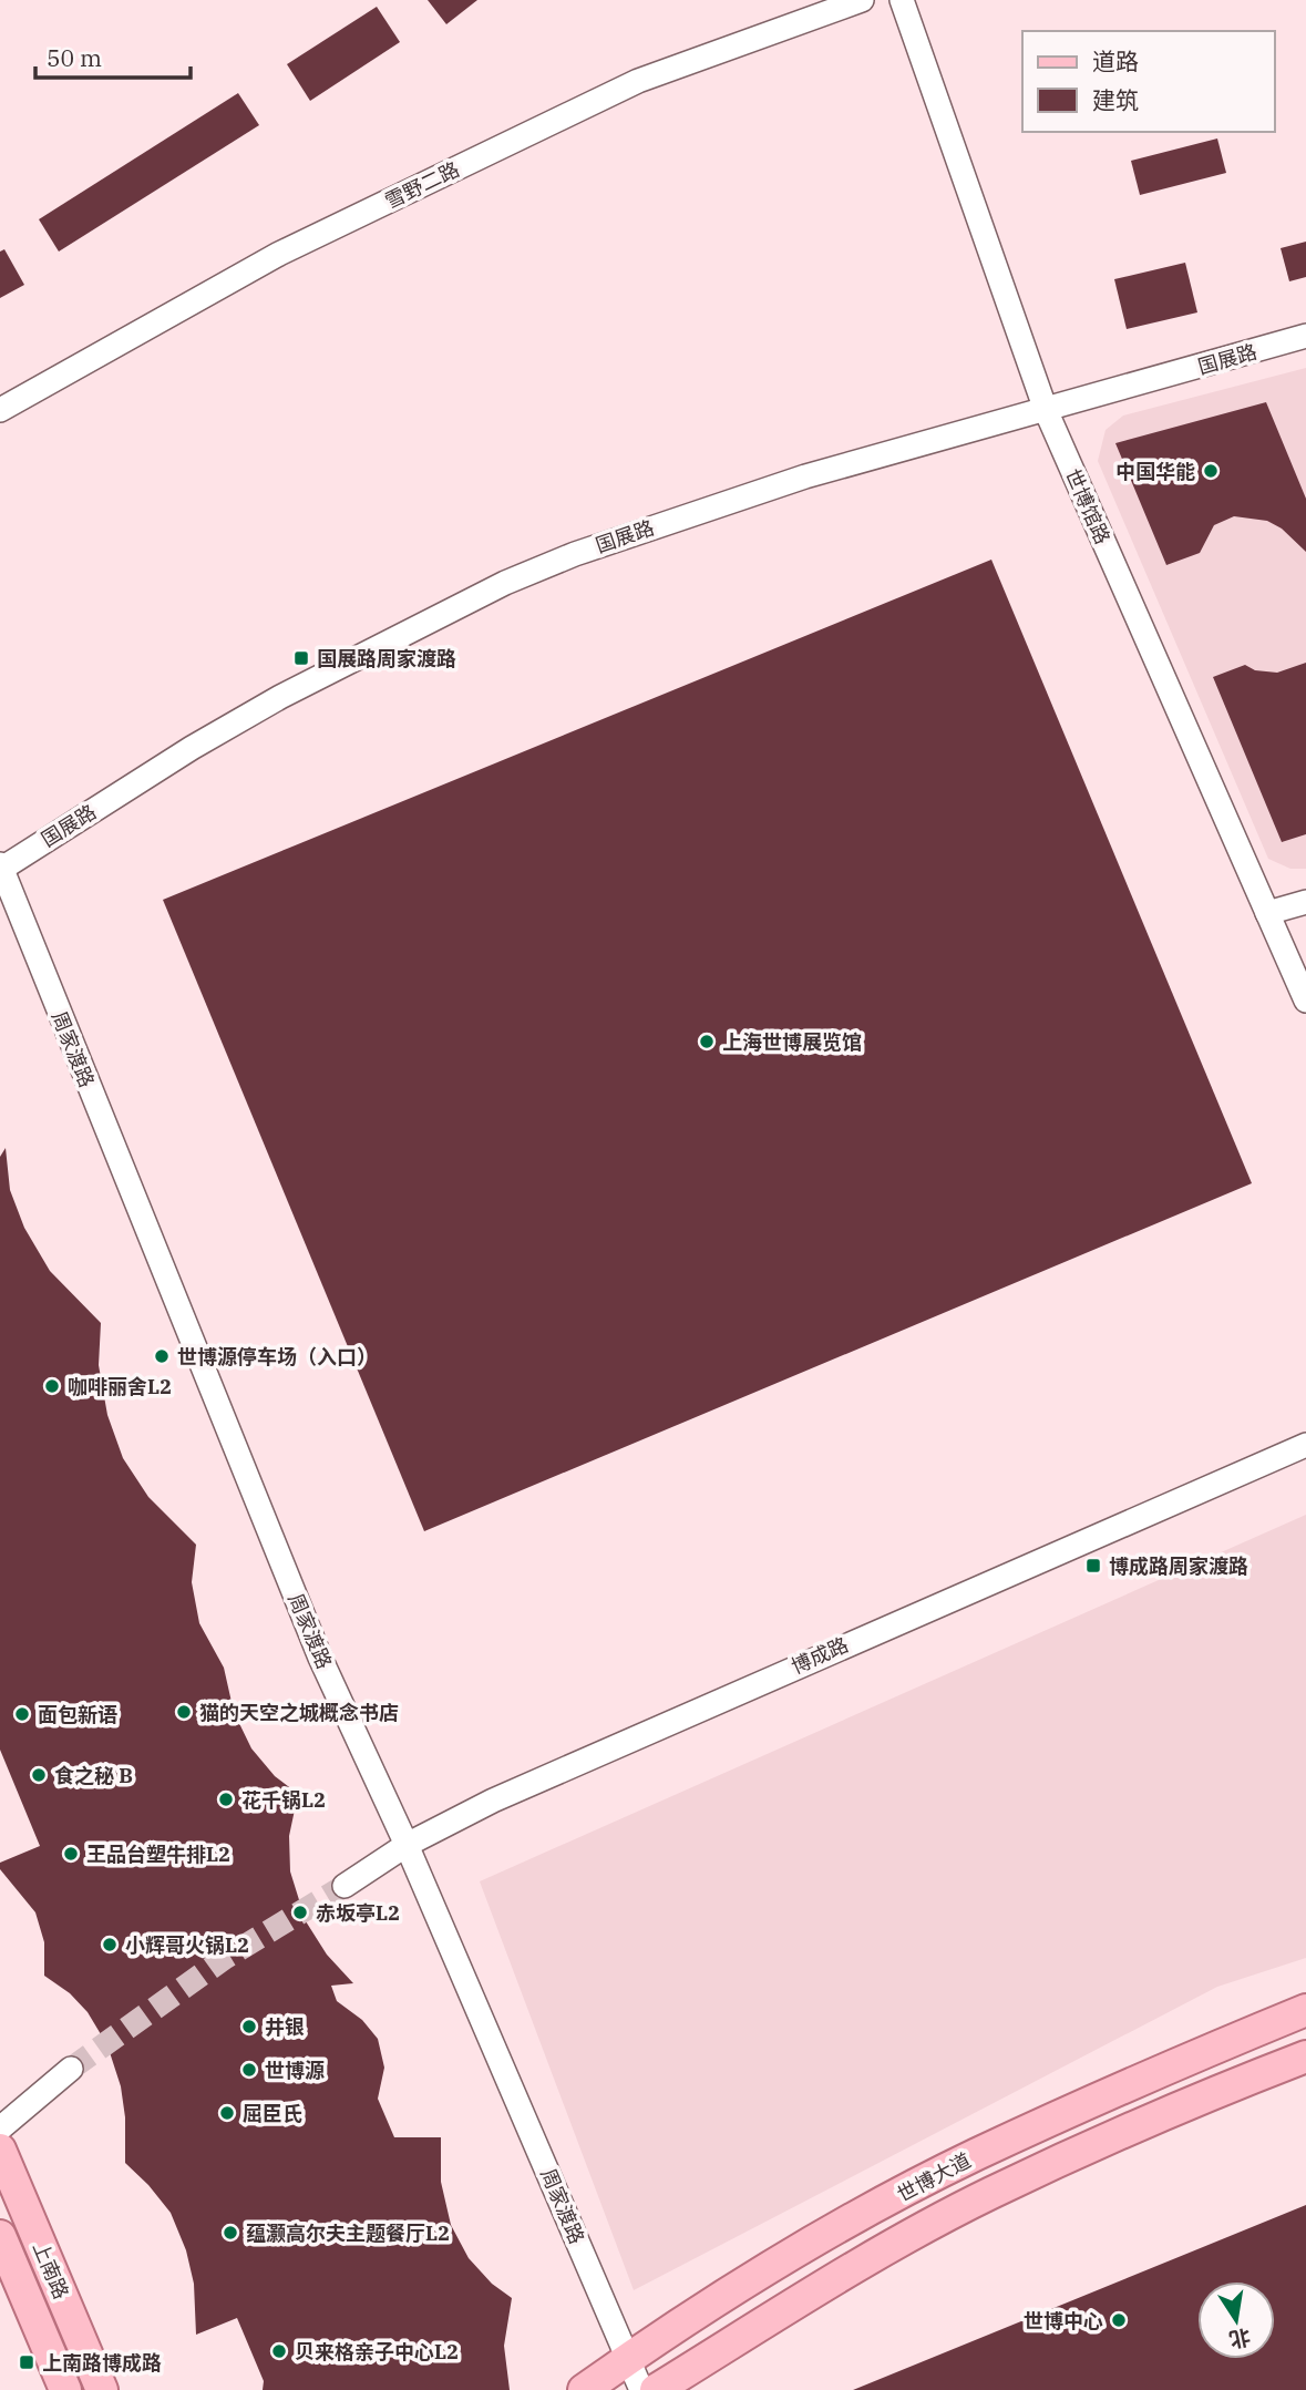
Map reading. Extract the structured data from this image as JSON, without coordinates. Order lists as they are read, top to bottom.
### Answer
{
  "streets": {
    "main road": ["世博大道", "上南路"],
    "street": [
      "雪野二路",
      "国展路",
      "世博馆路",
      "周家渡路",
      "博成路"
    ]
  },
  "crossings": [
    ["国展路", "世博馆路"],
    ["国展路", "周家渡路"],
    ["周家渡路", "博成路"],
    ["周家渡路", "世博大道"]
  ],
  "places": {
    "other": [
      "中国华能",
      "上海世博展览馆",
      "世博源停车场（入口）",
      "咖啡丽舍L2",
      "猫的天空之城概念书店",
      "面包新语",
      "食之秘 B",
      "花千锅L2",
      "王品台塑牛排L2",
      "赤坂亭L2",
      "小辉哥火锅L2",
      "井银",
      "世博源",
      "屈臣氏",
      "蕴灏高尔夫主题餐厅L2",
      "世博中心",
      "贝来格亲子中心L2"
    ],
    "transit": ["国展路周家渡路", "博成路周家渡路", "上南路博成路"]
  },
  "legend": ["道路", "建筑"],
  "scale_bar": "50 m",
  "north": "bottom"
}
